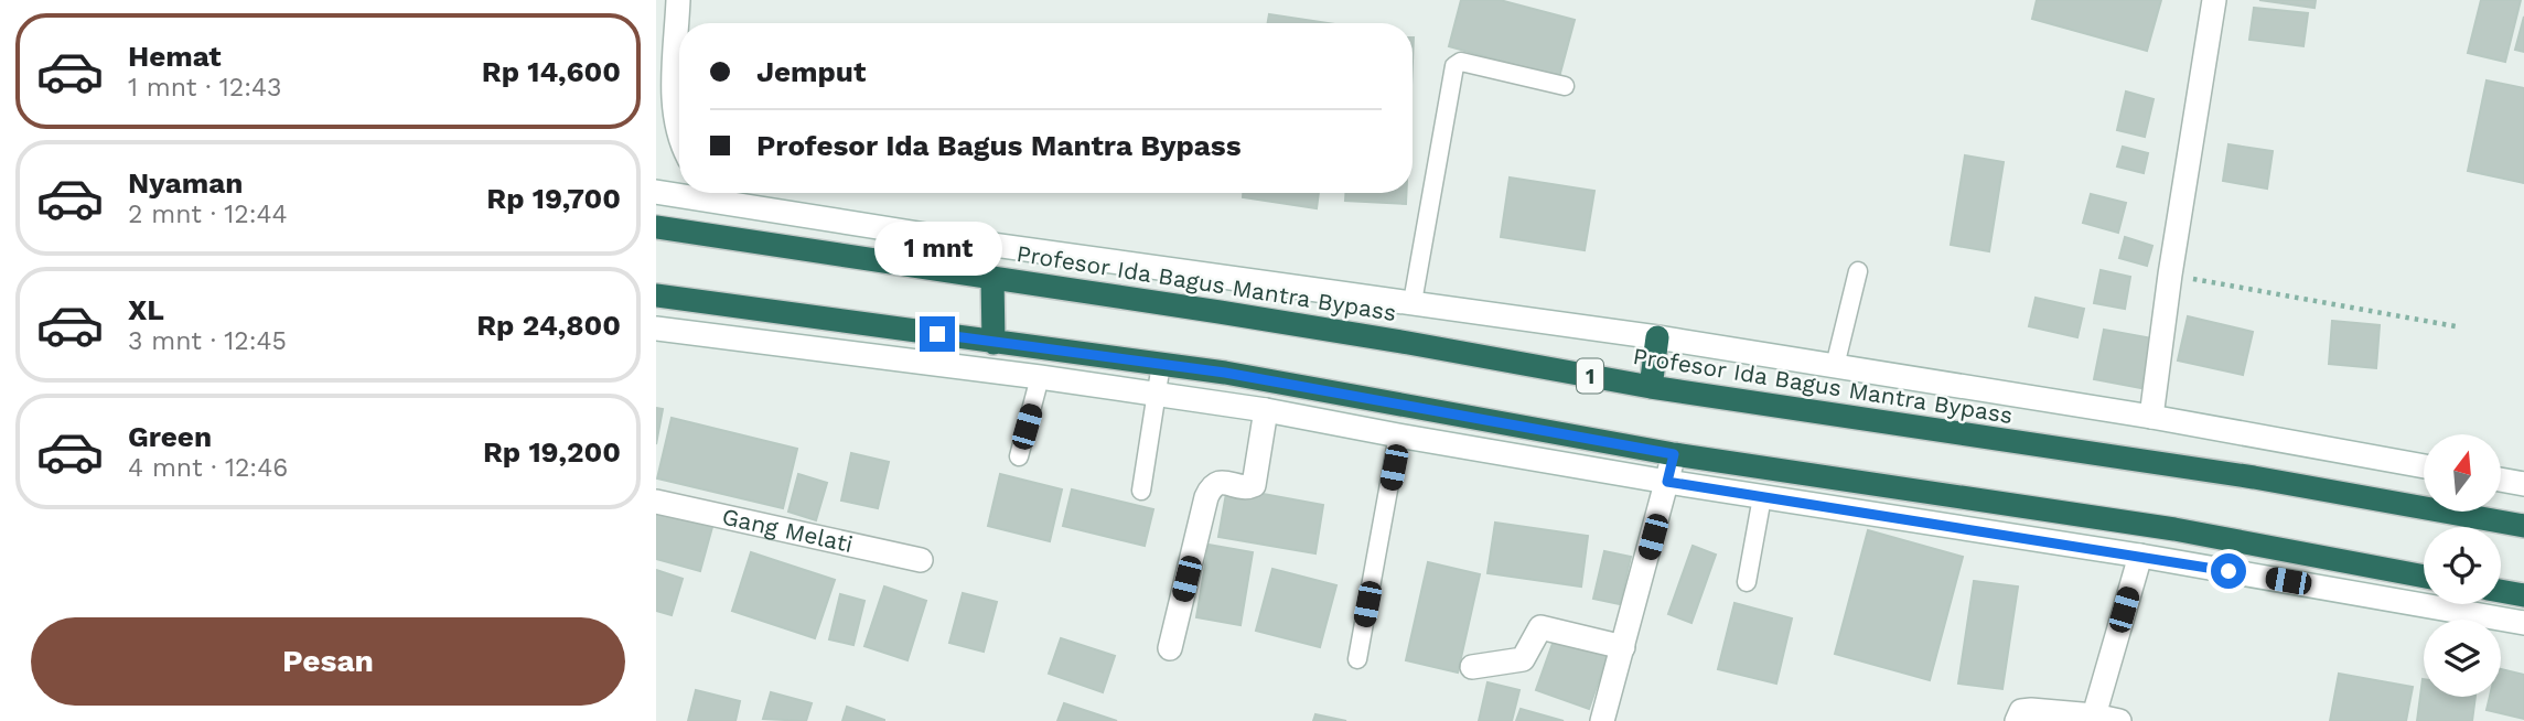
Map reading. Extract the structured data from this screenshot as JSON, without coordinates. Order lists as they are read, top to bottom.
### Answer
{
  "streets": {
    "highway": ["Profesor Ida Bagus Mantra Bypass", "1"],
    "street": ["Gang Melati"]
  },
  "north": "top",
  "page": {
    "list": [
      {
        "name": "Hemat",
        "note": "1 mnt · 12:43",
        "value": "Rp 14,600"
      },
      {
        "name": "Nyaman",
        "note": "2 mnt · 12:44",
        "value": "Rp 19,700"
      },
      {
        "name": "XL",
        "note": "3 mnt · 12:45",
        "value": "Rp 24,800"
      },
      {
        "name": "Green",
        "note": "4 mnt · 12:46",
        "value": "Rp 19,200"
      }
    ],
    "banner": ["Jemput", "Profesor Ida Bagus Mantra Bypass"],
    "bubble": "1 mnt",
    "buttons": "Pesan"
  }
}
